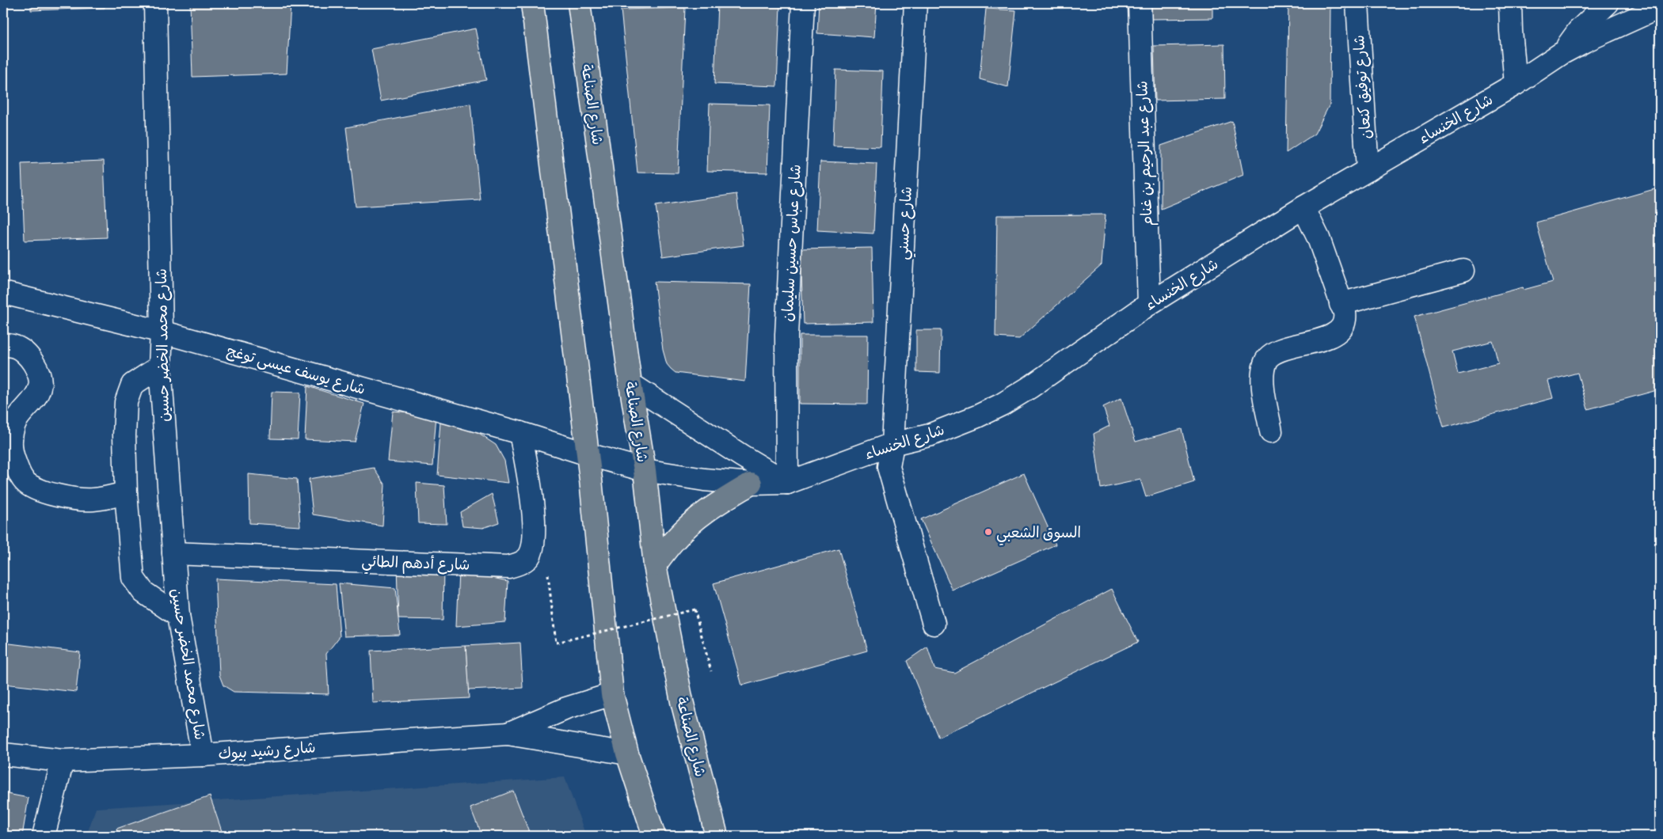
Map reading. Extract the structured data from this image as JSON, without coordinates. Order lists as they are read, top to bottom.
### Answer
{
  "streets": {
    "main road": ["شارع الصناعة"],
    "street": [
      "شارع توفيق كنعان",
      "شارع الخنساء",
      "شارع عبد الرحيم بن غنام",
      "شارع حسني",
      "شارع عباس حسين سليمان",
      "شارع محمد الخضر حسين",
      "شارع يوسف عيسى توغج",
      "شارع أدهم الطائي",
      "شارع رشيد بيوك"
    ]
  },
  "crossings": [
    ["شارع توفيق كنعان", "شارع الخنساء"],
    ["شارع الصناعة", "شارع الخنساء"],
    ["شارع الخنساء", "شارع عبد الرحيم بن غنام"],
    ["شارع الخنساء", "شارع حسني"],
    ["شارع الخنساء", "شارع عباس حسين سليمان"],
    ["شارع الخنساء", "شارع يوسف عيسى توغج"],
    ["شارع محمد الخضر حسين", "شارع يوسف عيسى توغج"],
    ["شارع محمد الخضر حسين", "شارع أدهم الطائي"],
    ["شارع محمد الخضر حسين", "شارع رشيد بيوك"],
    ["شارع يوسف عيسى توغج", "شارع أدهم الطائي"]
  ],
  "places": ["السوق الشعبي"]
}
